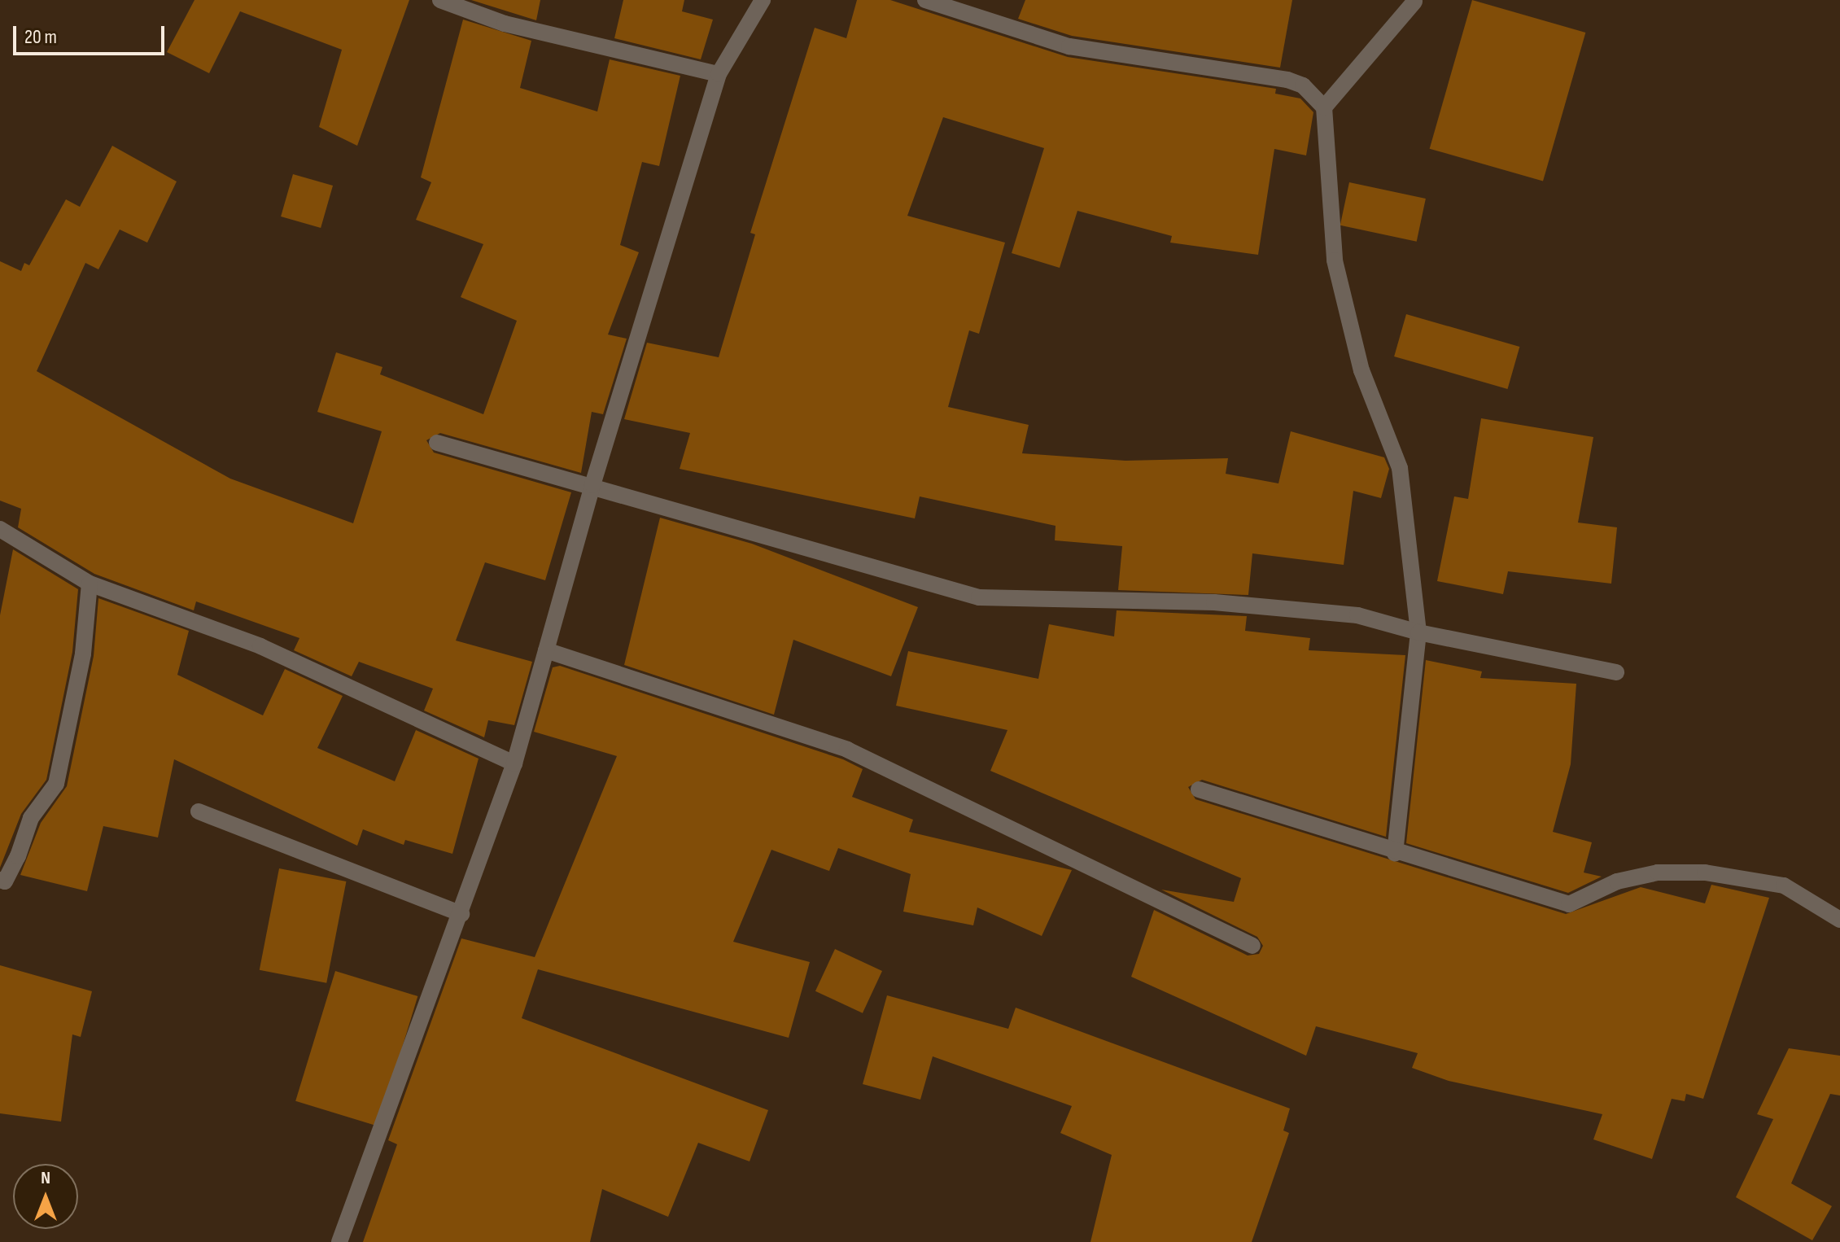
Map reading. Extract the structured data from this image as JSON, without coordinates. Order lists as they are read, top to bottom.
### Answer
{
  "scale_bar": "20 m",
  "north": "top"
}
